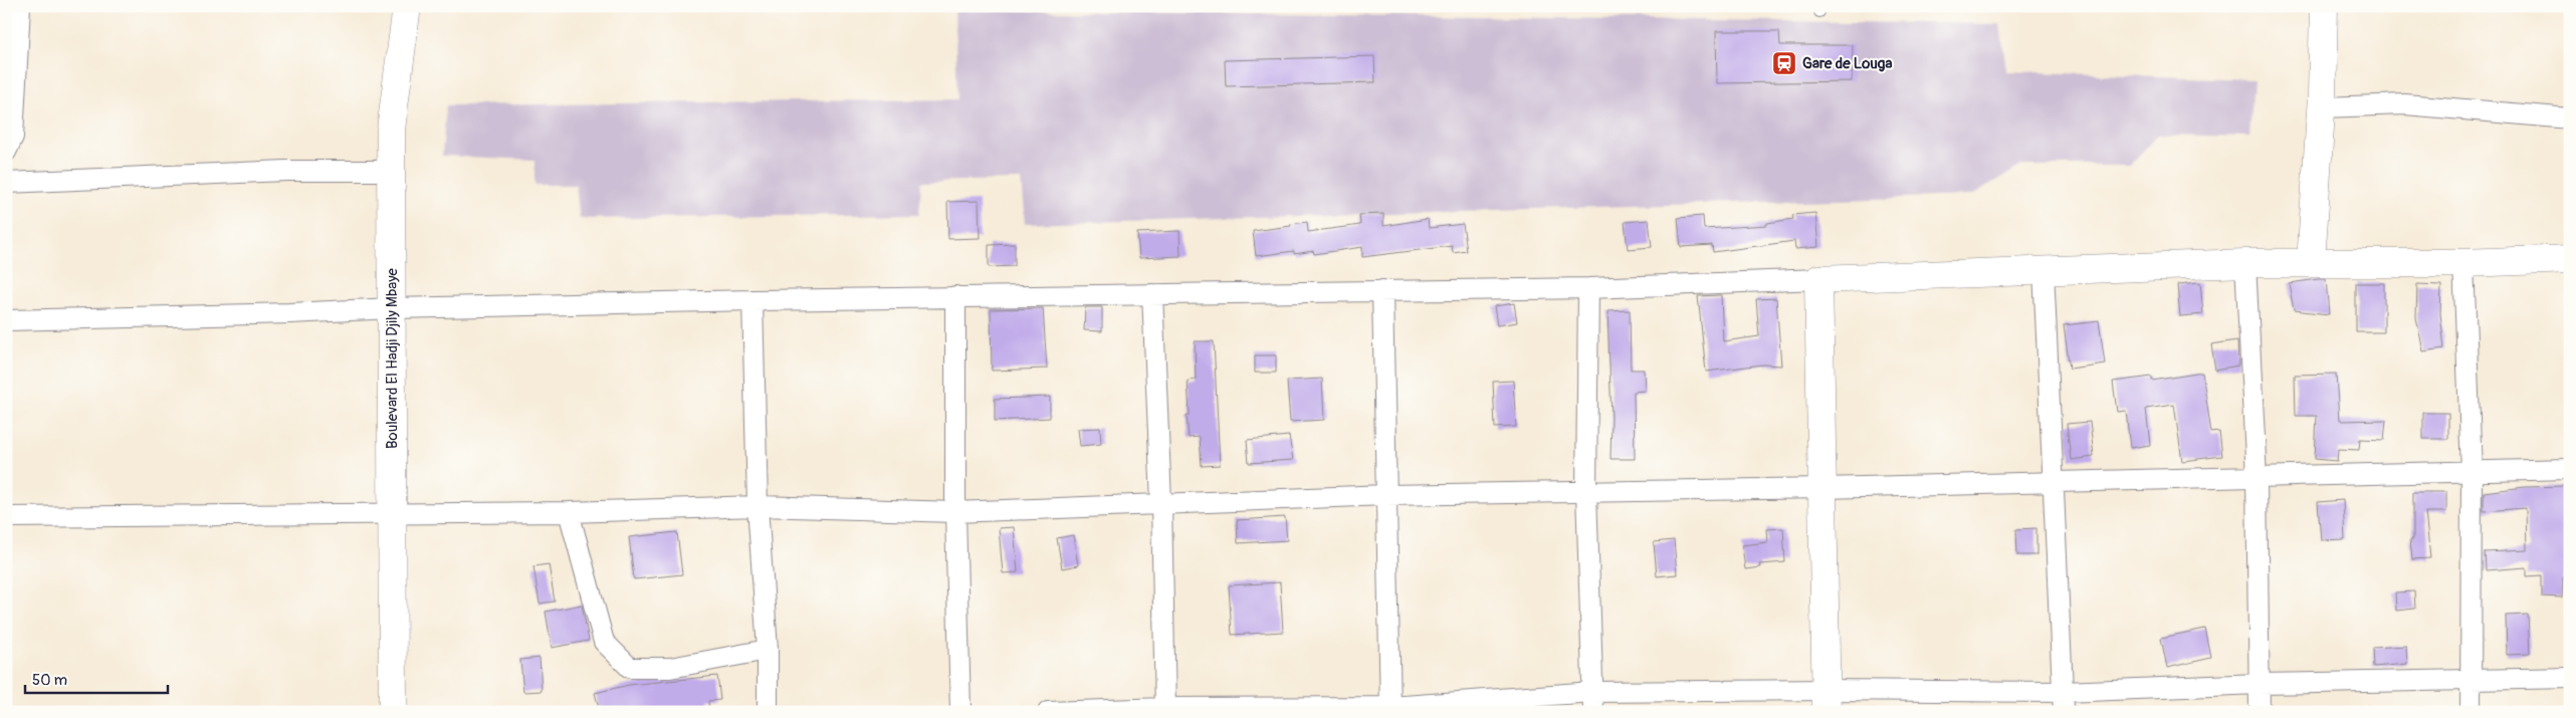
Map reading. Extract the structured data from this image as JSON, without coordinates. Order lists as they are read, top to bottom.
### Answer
{
  "streets": {
    "street": ["Boulevard El Hadji Djily Mbaye"]
  },
  "places": {
    "station": ["Gare de Louga"]
  },
  "scale_bar": "50 m"
}
